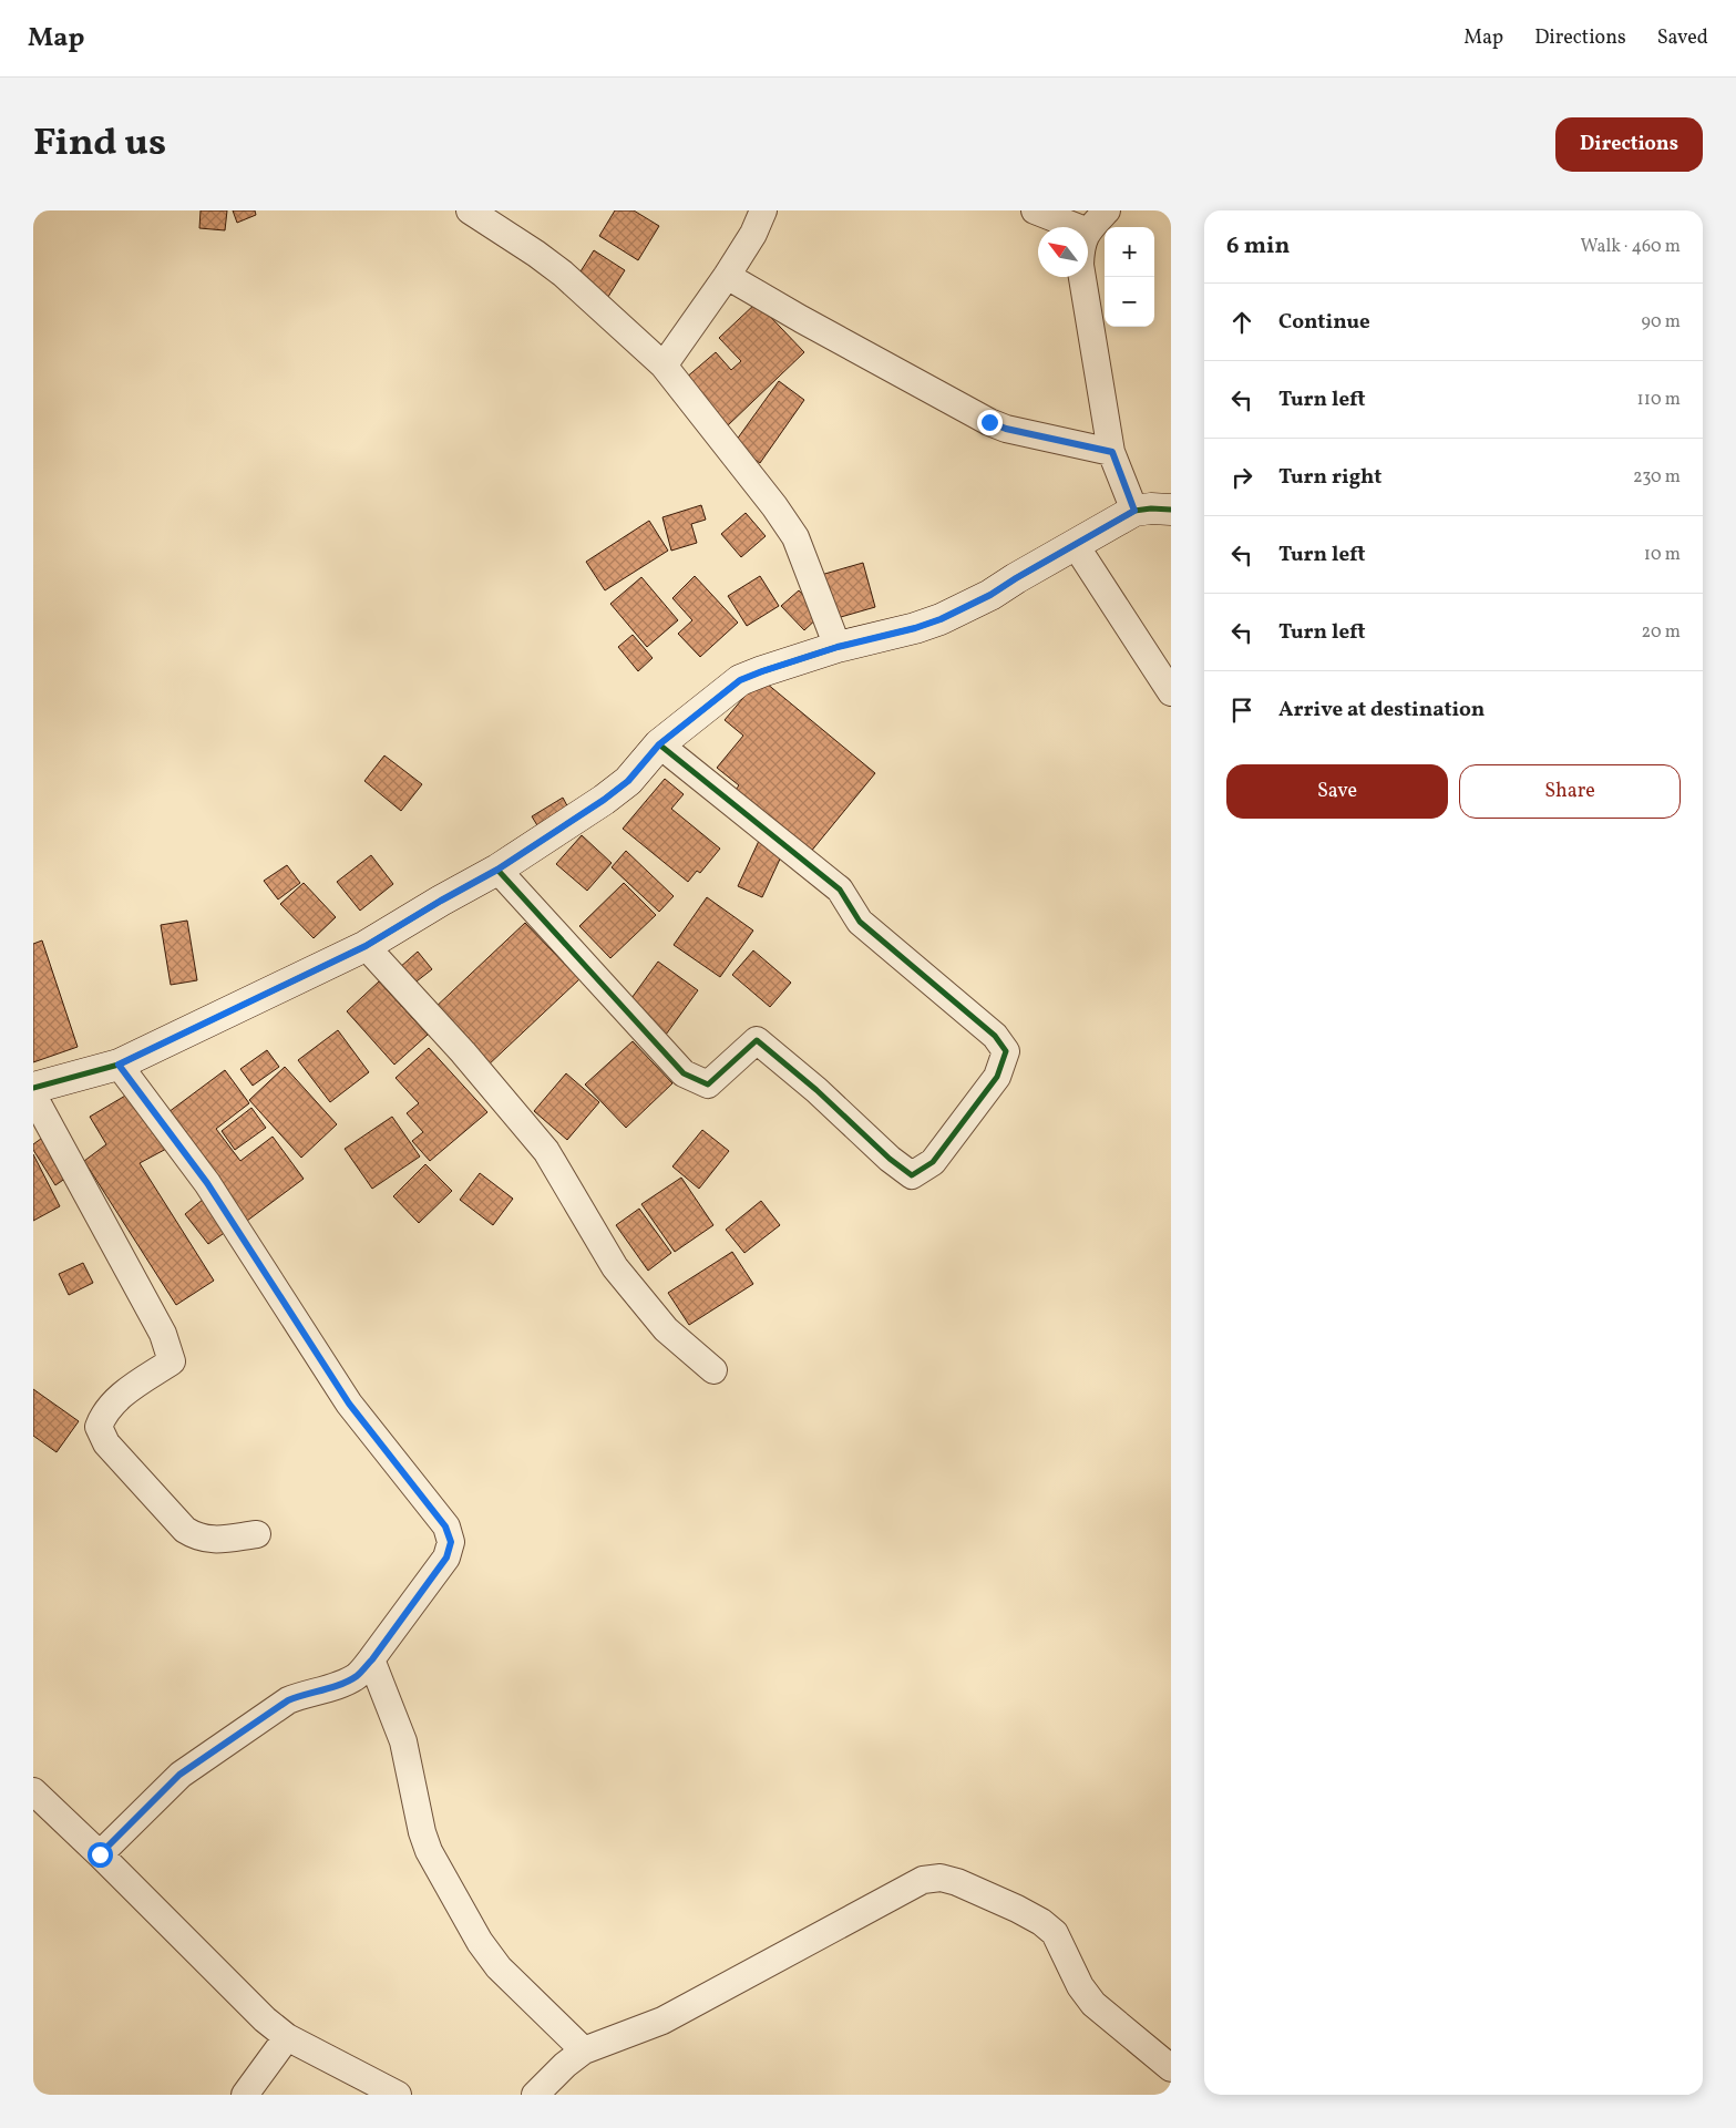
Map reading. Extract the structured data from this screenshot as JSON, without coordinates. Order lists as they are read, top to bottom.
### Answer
{
  "north": "top left",
  "page": {
    "header": "Map",
    "nav": ["Map", "Directions", "Saved"],
    "title": "Find us",
    "buttons": [
      "Directions",
      ["Save", "Share"]
    ],
    "heading": ["6 min", "Walk · 460 m"],
    "map_buttons": ["+", "−"],
    "list": [
      ["Continue", "90 m"],
      ["Turn left", "110 m"],
      ["Turn right", "230 m"],
      ["Turn left", "10 m"],
      ["Turn left", "20 m"],
      "Arrive at destination"
    ]
  }
}
